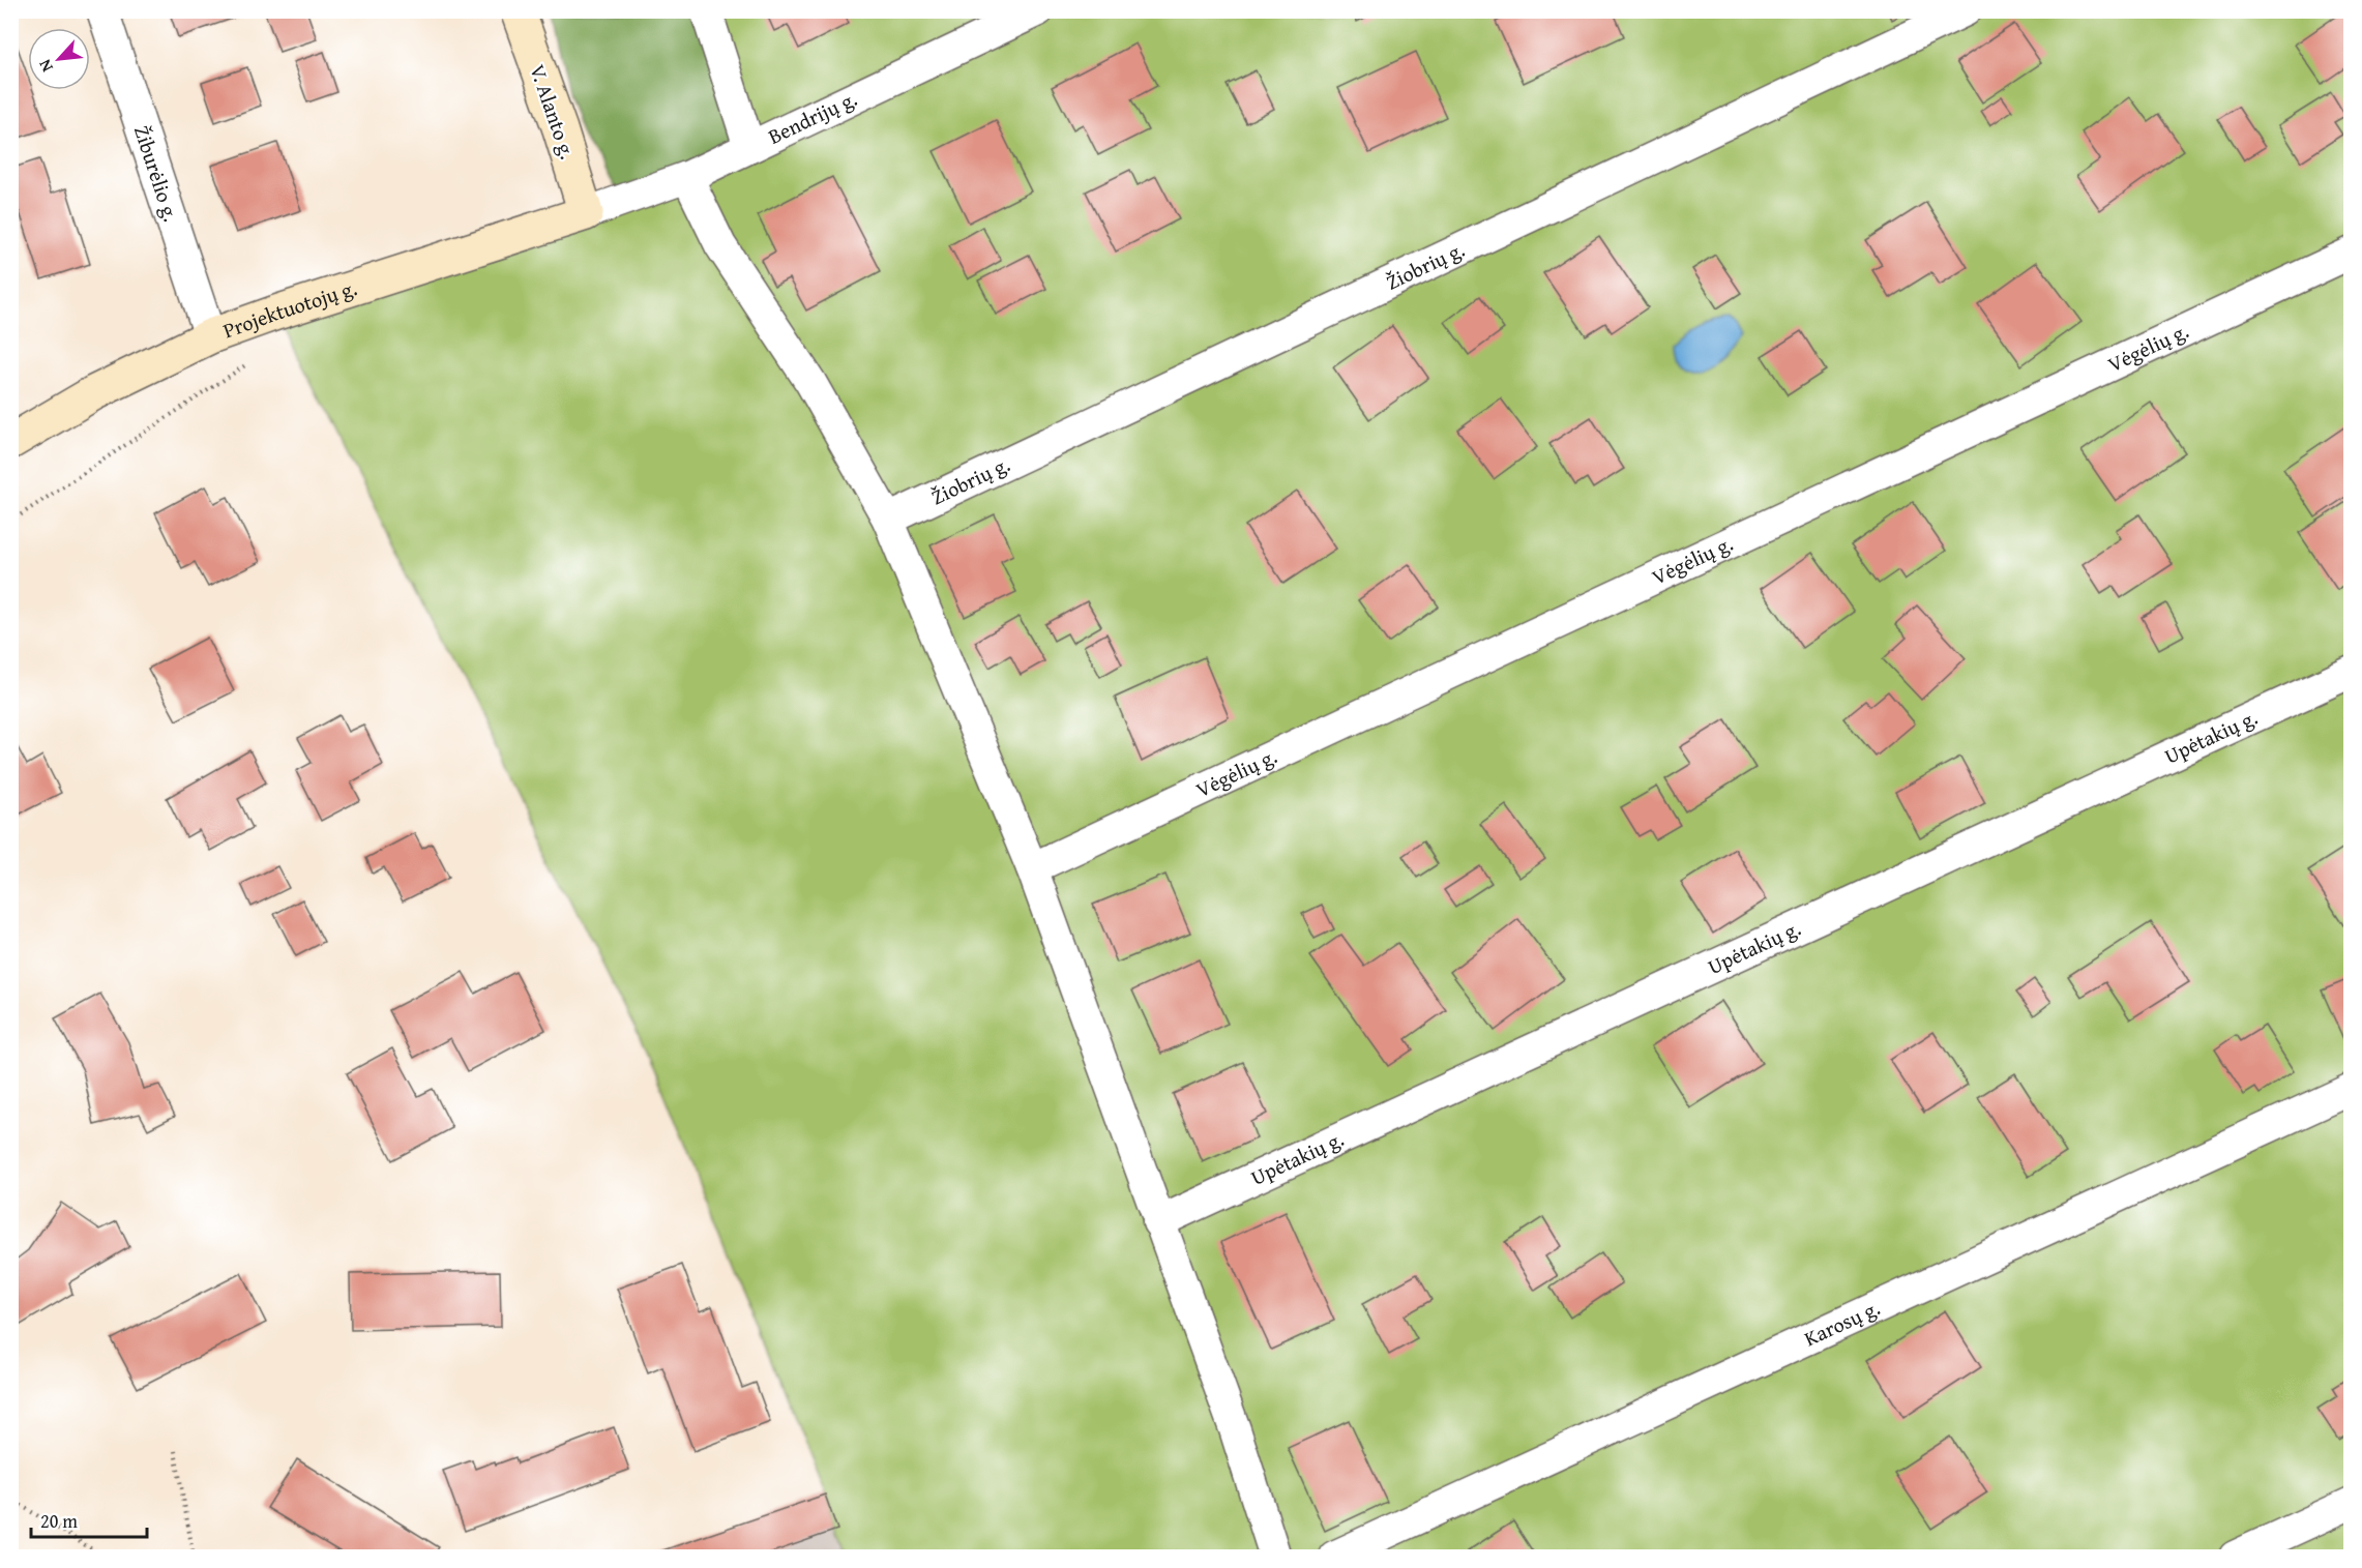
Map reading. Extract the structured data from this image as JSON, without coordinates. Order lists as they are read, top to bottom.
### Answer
{
  "streets": {
    "main road": ["V. Alanto g.", "Projektuotojų g."],
    "street": [
      "Bendrijų g.",
      "Žiburėlio g.",
      "Žiobrių g.",
      "Vėgėlių g.",
      "Upėtakių g.",
      "Karosų g."
    ]
  },
  "crossings": [
    ["V. Alanto g.", "Bendrijų g."],
    ["V. Alanto g.", "Projektuotojų g."],
    ["Bendrijų g.", "Projektuotojų g."],
    ["Žiburėlio g.", "Projektuotojų g."]
  ],
  "scale_bar": "20 m",
  "north": "bottom left"
}
